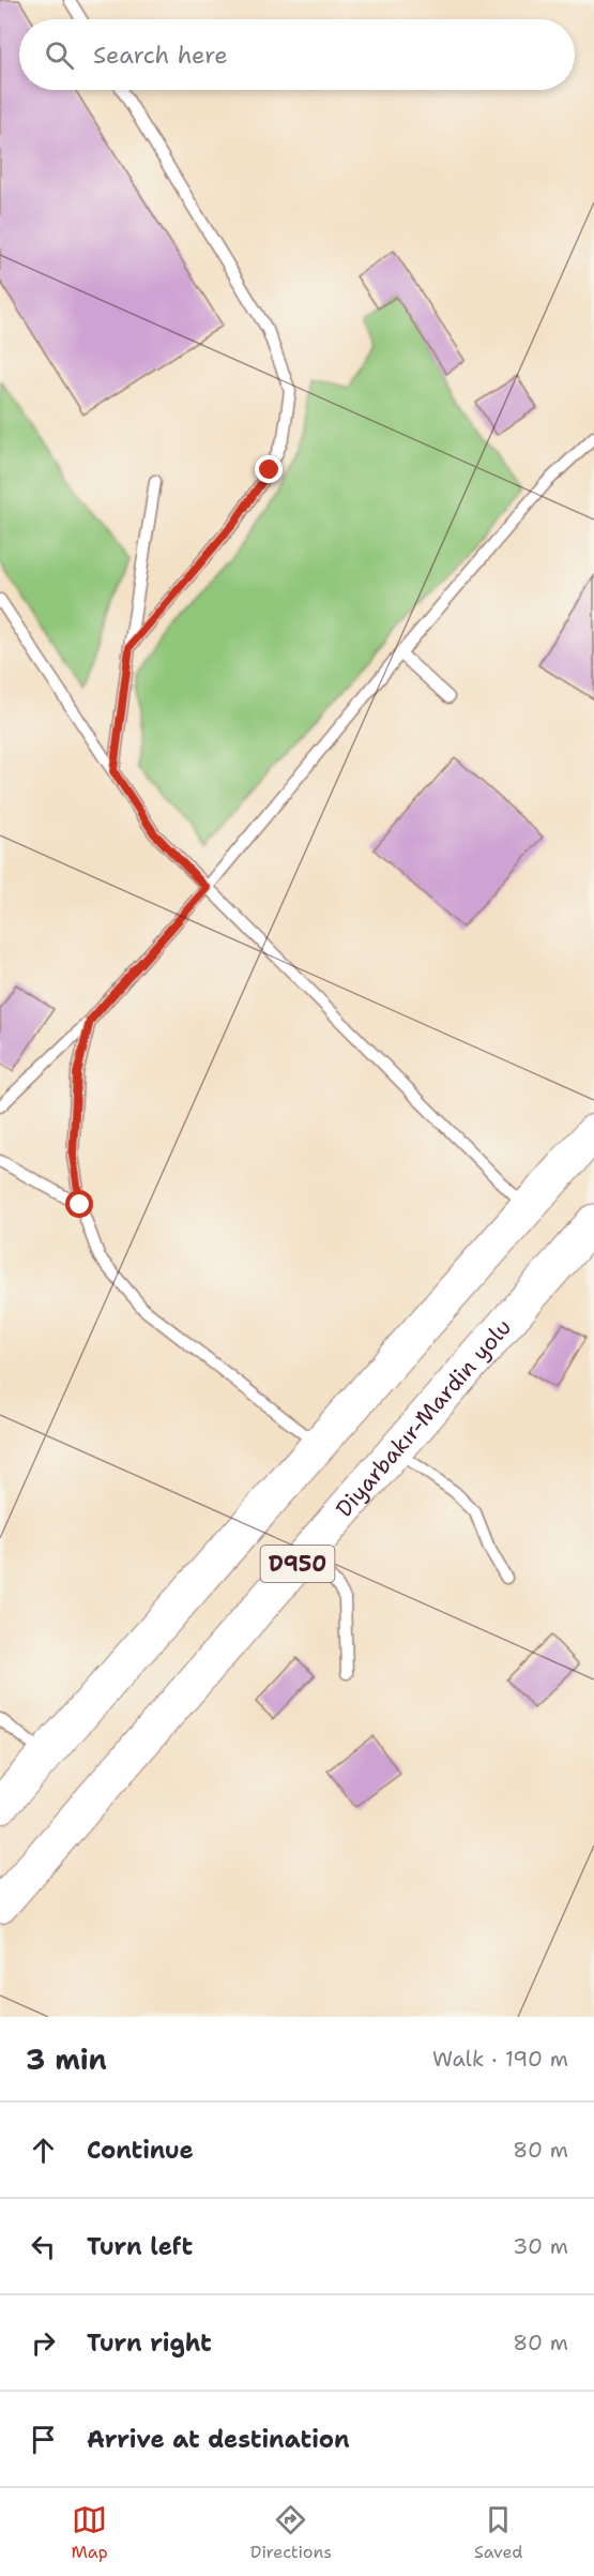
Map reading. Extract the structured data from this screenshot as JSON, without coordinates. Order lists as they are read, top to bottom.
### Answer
{
  "streets": {
    "highway": ["Diyarbakır-Mardin yolu", "D950"]
  },
  "page": {
    "search": "Search here",
    "heading": ["3 min", "Walk · 190 m"],
    "list": [
      ["Continue", "80 m"],
      ["Turn left", "30 m"],
      ["Turn right", "80 m"],
      "Arrive at destination"
    ],
    "nav": ["Map", "Directions", "Saved"]
  }
}
